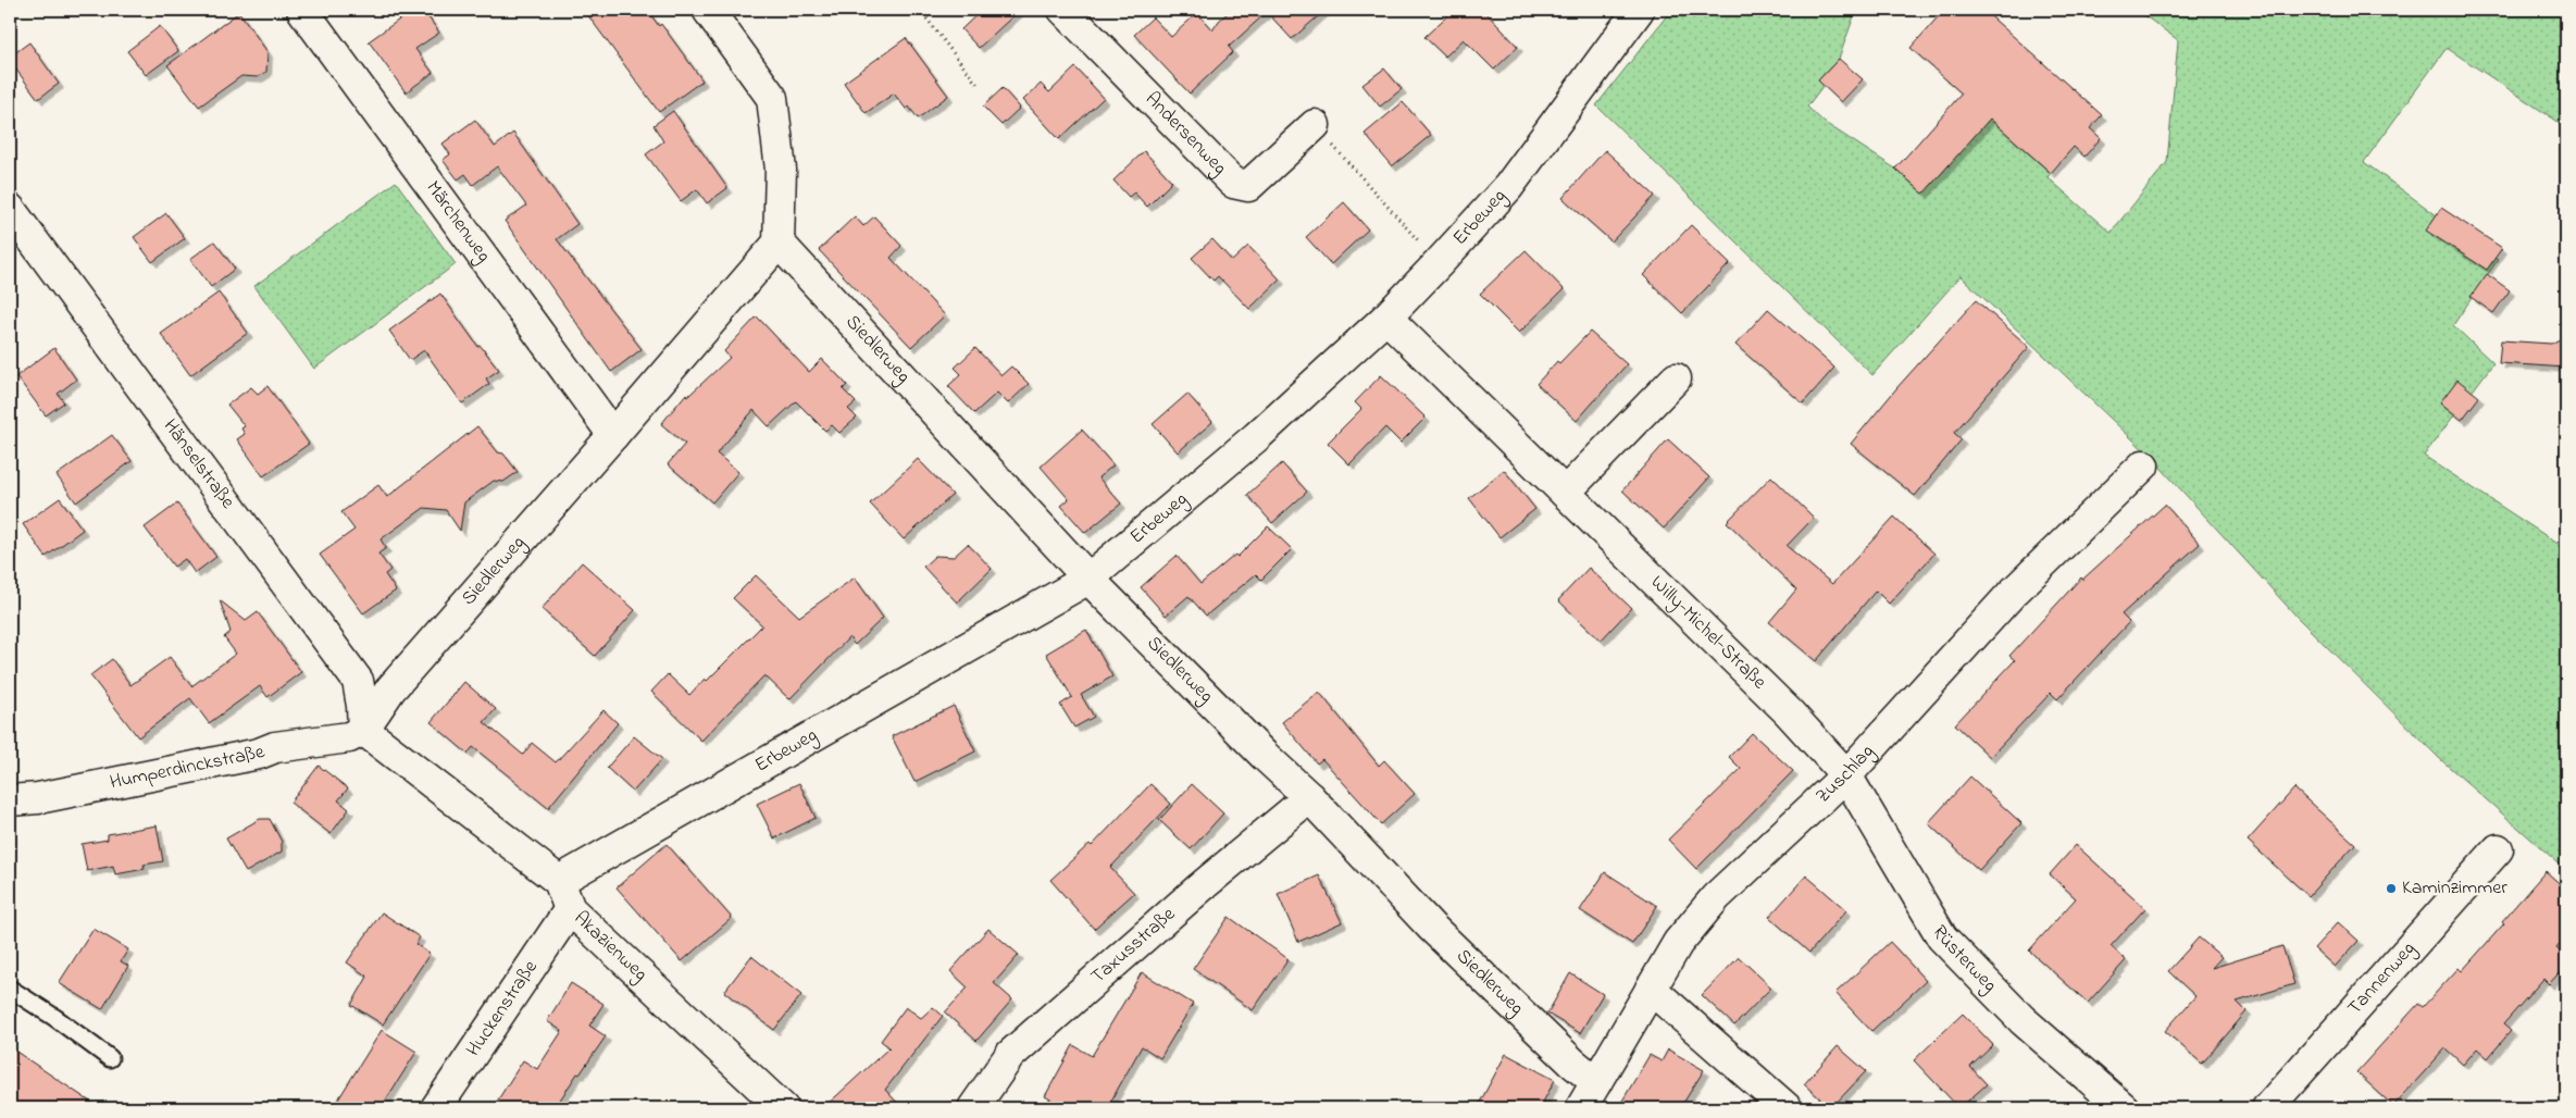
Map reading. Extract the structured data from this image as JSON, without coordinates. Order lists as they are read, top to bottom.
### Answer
{
  "streets": {
    "street": [
      "Andersenweg",
      "Erbeweg",
      "Märchenweg",
      "Siedlerweg",
      "Hänselstraße",
      "Willy-Michel-Straße",
      "Humperdinckstraße",
      "Zuschlag",
      "Taxusstraße",
      "Akazienweg",
      "Rüsterweg",
      "Tannenweg",
      "Huckenstraße"
    ]
  },
  "crossings": [
    ["Erbeweg", "Siedlerweg"],
    ["Erbeweg", "Willy-Michel-Straße"],
    ["Erbeweg", "Akazienweg"],
    ["Märchenweg", "Siedlerweg"],
    ["Siedlerweg", "Hänselstraße"],
    ["Siedlerweg", "Humperdinckstraße"],
    ["Siedlerweg", "Zuschlag"],
    ["Siedlerweg", "Taxusstraße"],
    ["Hänselstraße", "Humperdinckstraße"],
    ["Willy-Michel-Straße", "Zuschlag"],
    ["Willy-Michel-Straße", "Rüsterweg"],
    ["Zuschlag", "Rüsterweg"],
    ["Akazienweg", "Huckenstraße"]
  ],
  "places": ["Kaminzimmer"]
}
